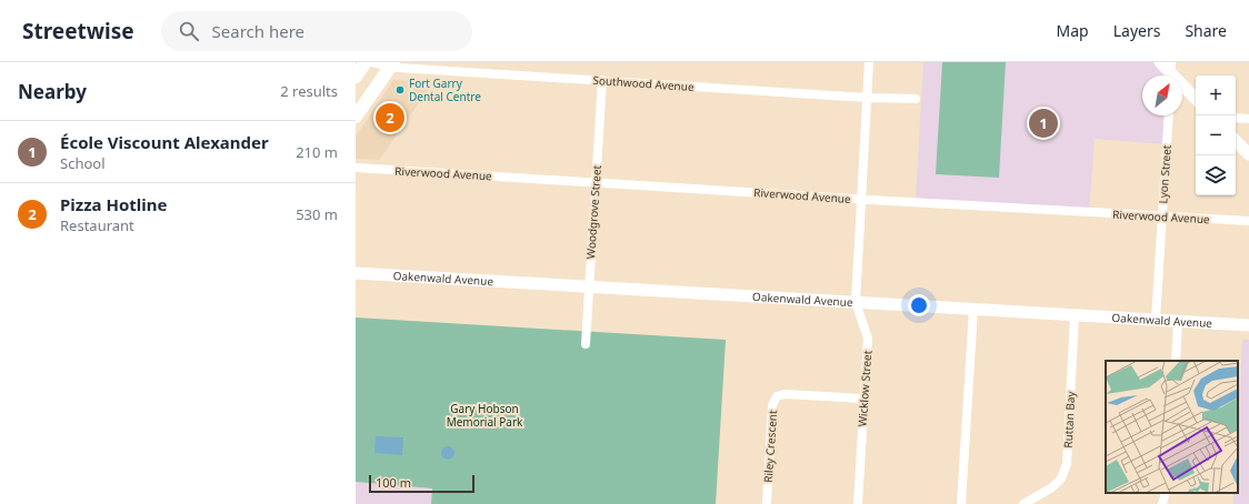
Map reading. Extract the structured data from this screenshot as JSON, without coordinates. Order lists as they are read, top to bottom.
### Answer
{
  "streets": {
    "street": [
      "Southwood Avenue",
      "Riverwood Avenue",
      "Lyon Street",
      "Woodgrove Street",
      "Oakenwald Avenue",
      "Wicklow Street",
      "Ruttan Bay",
      "Riley Crescent"
    ]
  },
  "crossings": [
    ["Southwood Avenue", "Woodgrove Street"],
    ["Southwood Avenue", "Wicklow Street"],
    ["Riverwood Avenue", "Lyon Street"],
    ["Riverwood Avenue", "Woodgrove Street"],
    ["Riverwood Avenue", "Wicklow Street"],
    ["Lyon Street", "Oakenwald Avenue"],
    ["Woodgrove Street", "Oakenwald Avenue"],
    ["Oakenwald Avenue", "Wicklow Street"],
    ["Oakenwald Avenue", "Ruttan Bay"],
    ["Wicklow Street", "Riley Crescent"]
  ],
  "parks": ["Gary Hobson Memorial Park"],
  "places": ["Fort Garry Dental Centre"],
  "scale_bar": "100 m",
  "north": "top right",
  "page": {
    "header": "Streetwise",
    "search": "Search here",
    "nav": ["Map", "Layers", "Share"],
    "heading": ["Nearby", "2 results"],
    "map_buttons": ["+", "−"],
    "pins": ["2", "1"],
    "list": [
      {
        "mark": "1",
        "name": "École Viscount Alexander",
        "note": "School",
        "value": "210 m"
      },
      {
        "mark": "2",
        "name": "Pizza Hotline",
        "note": "Restaurant",
        "value": "530 m"
      }
    ],
    "scale": "100 m"
  }
}
